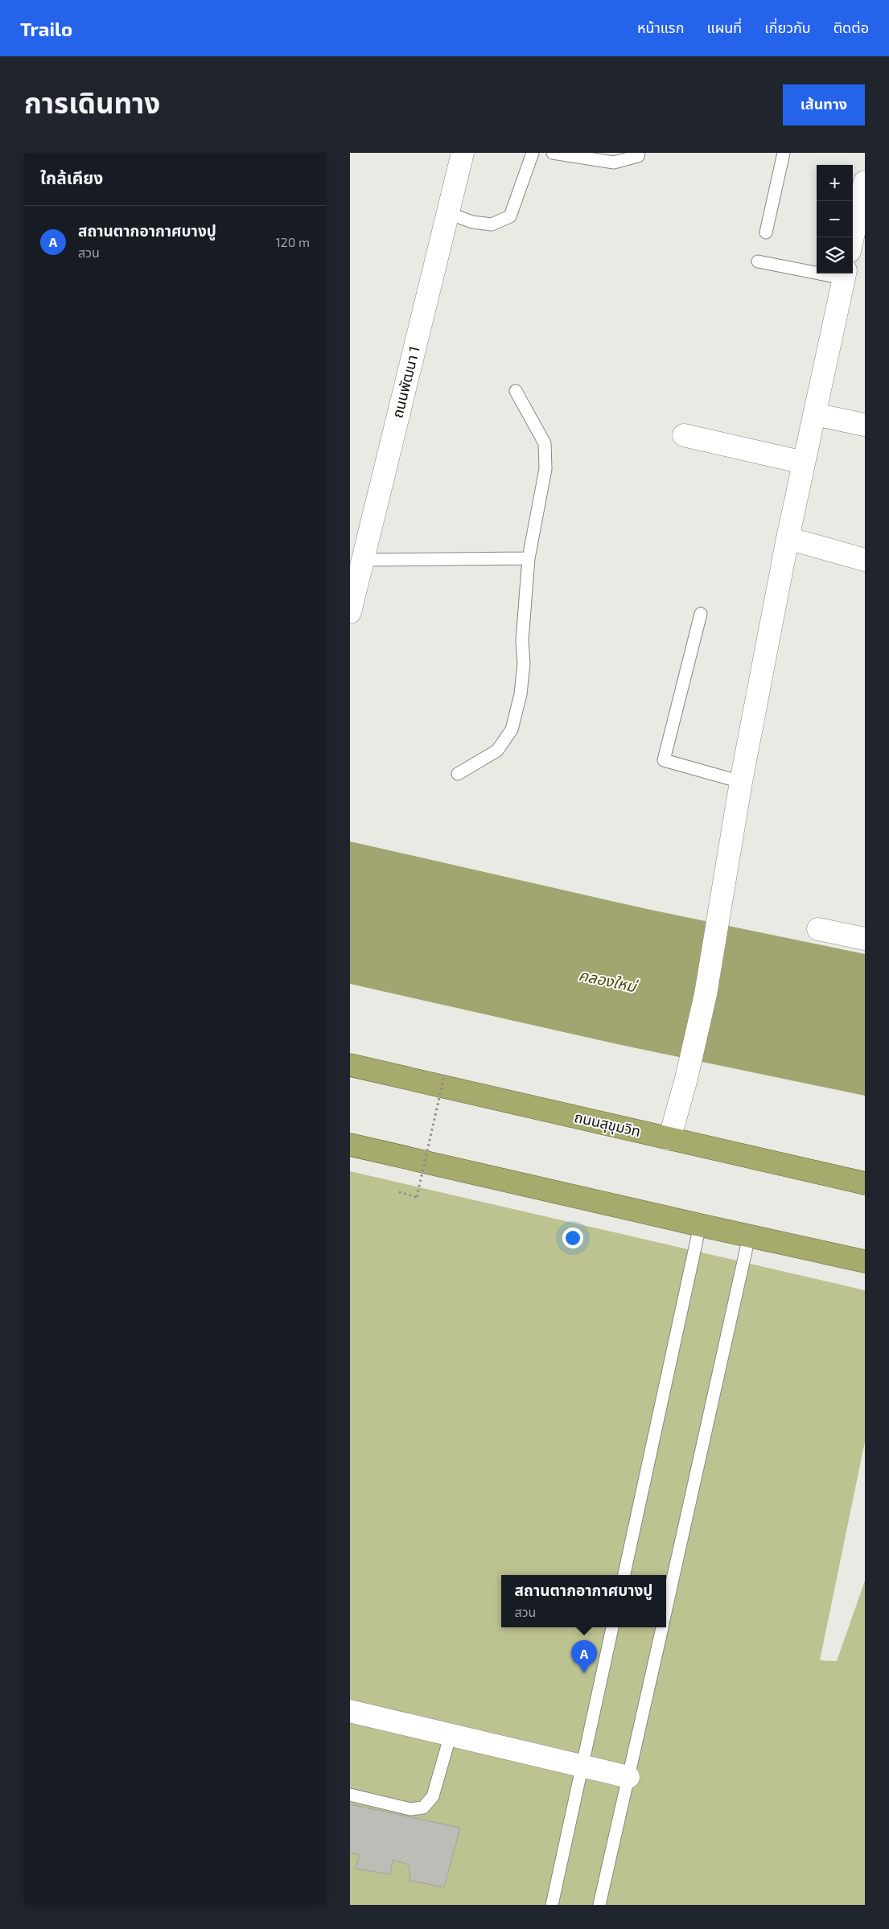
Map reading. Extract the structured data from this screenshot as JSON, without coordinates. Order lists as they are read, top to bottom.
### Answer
{
  "streets": {
    "highway": ["ถนนสุขุมวิท"],
    "street": ["ถนนพัฒนา 1"]
  },
  "water": ["คลองใหม่"],
  "page": {
    "header": "Trailo",
    "nav": [
      "หน้าแรก",
      "แผนที่",
      "เกี่ยวกับ",
      "ติดต่อ"
    ],
    "title": "การเดินทาง",
    "buttons": "เส้นทาง",
    "heading": "ใกล้เคียง",
    "map_buttons": ["+", "−"],
    "list": [
      {
        "mark": "A",
        "name": "สถานตากอากาศบางปู",
        "note": "สวน",
        "value": "120 m"
      }
    ],
    "popup": ["สถานตากอากาศบางปู", "สวน"],
    "pins": "A"
  }
}
